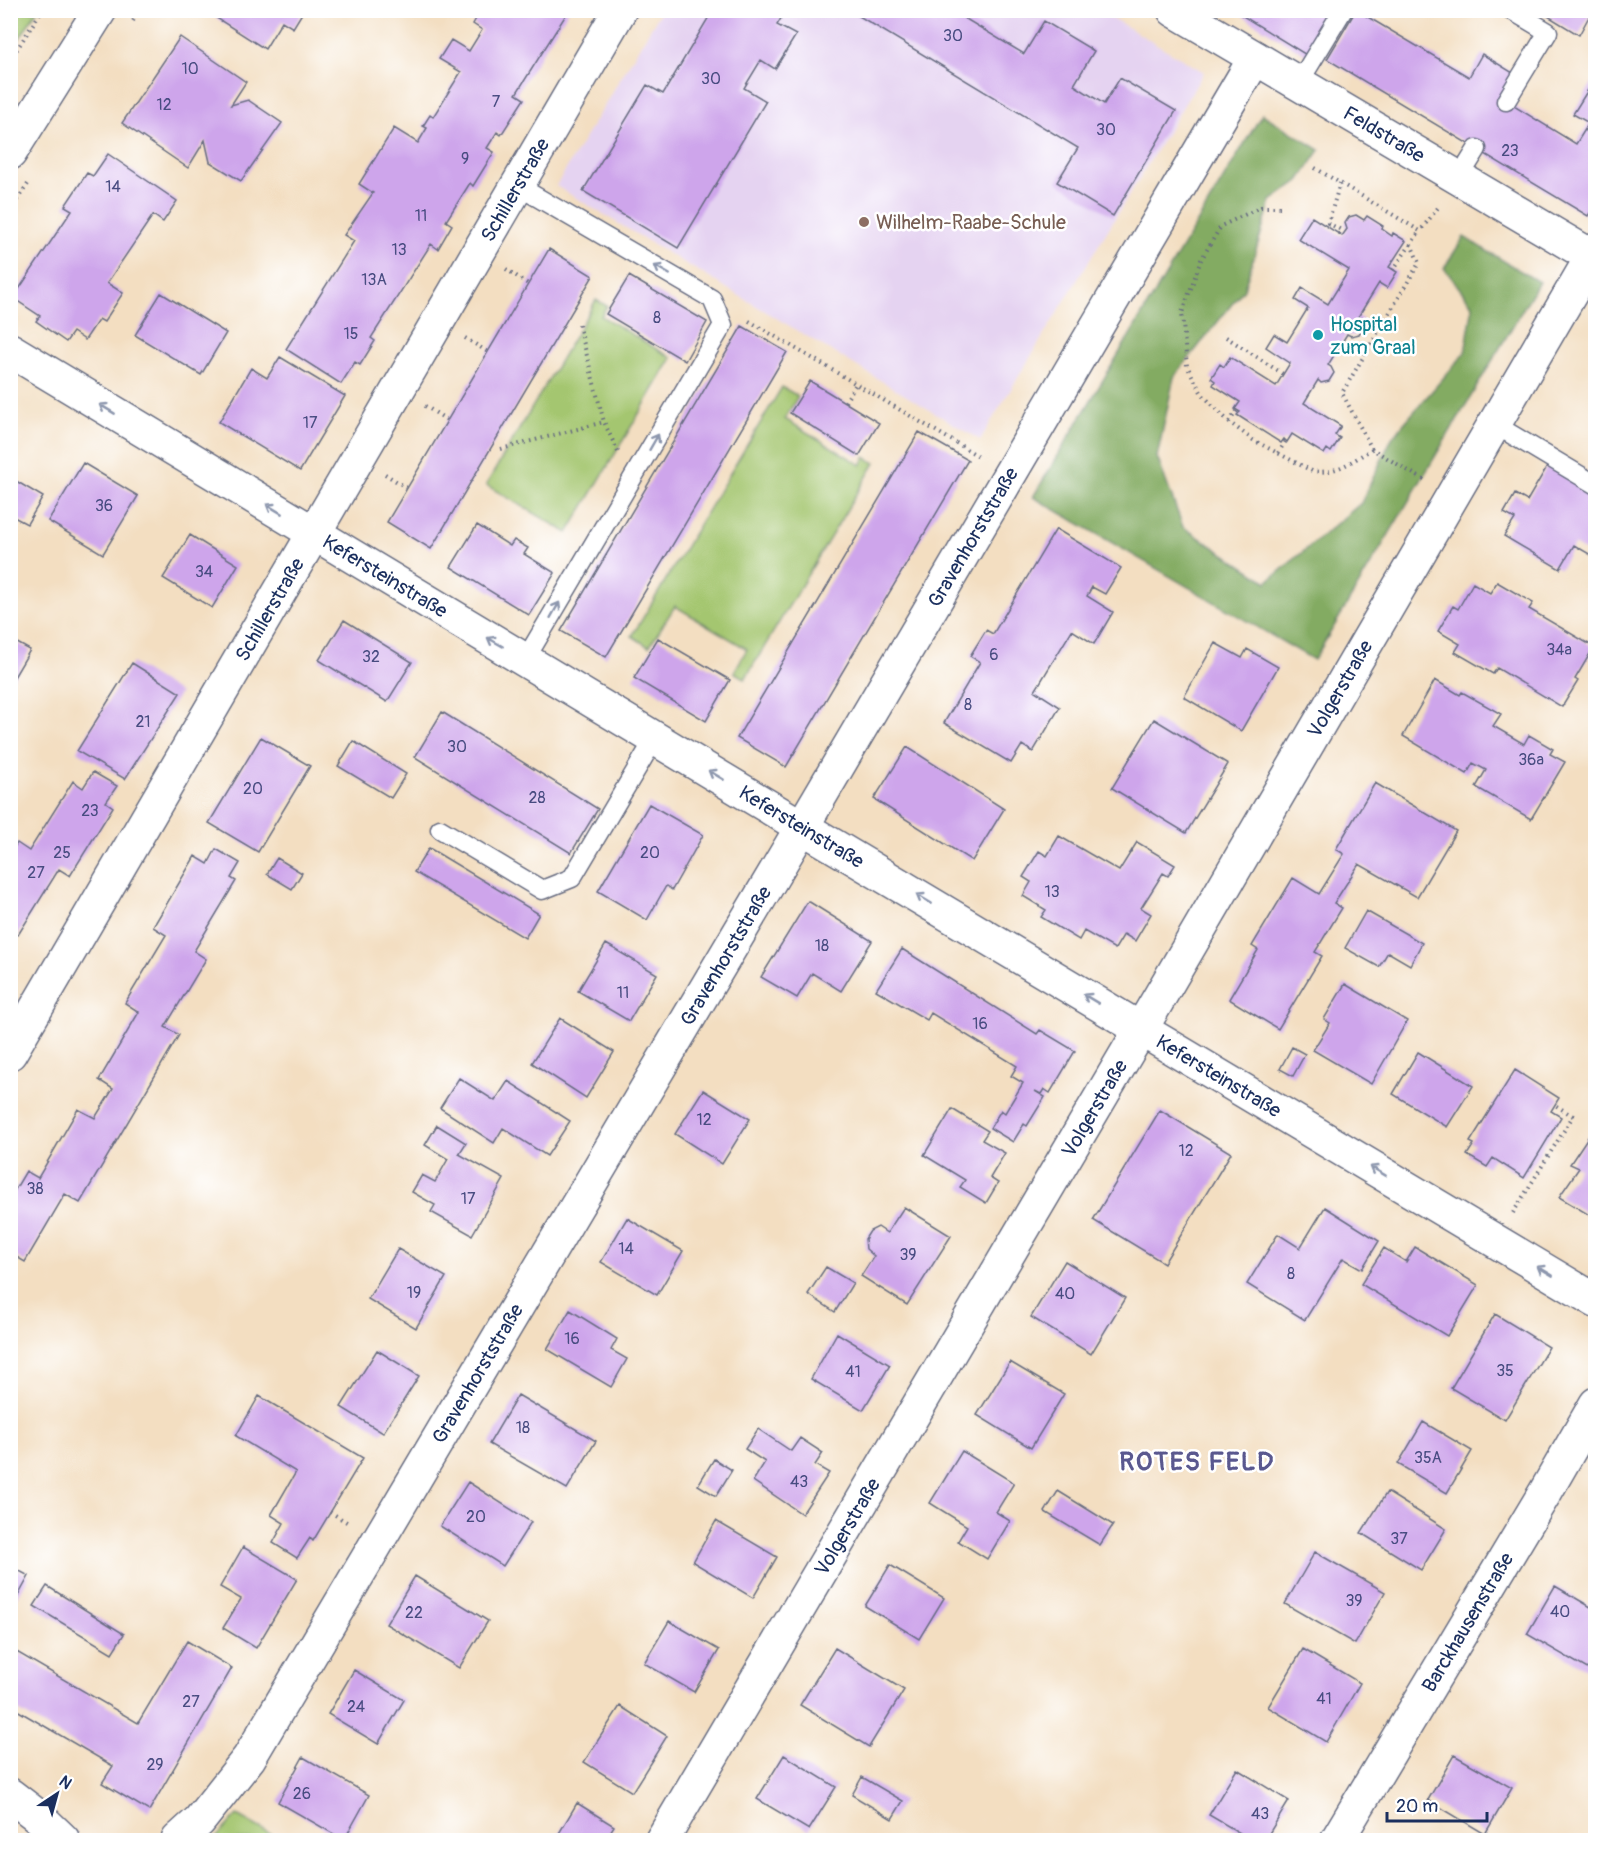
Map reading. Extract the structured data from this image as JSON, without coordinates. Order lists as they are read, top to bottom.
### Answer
{
  "streets": {
    "street": [
      "Feldstraße",
      "Schillerstraße",
      "Gravenhorststraße",
      "Kefersteinstraße",
      "Volgerstraße",
      "Barckhausenstraße"
    ]
  },
  "crossings": [
    ["Feldstraße", "Gravenhorststraße"],
    ["Feldstraße", "Volgerstraße"],
    ["Schillerstraße", "Kefersteinstraße"],
    ["Gravenhorststraße", "Kefersteinstraße"],
    ["Kefersteinstraße", "Volgerstraße"]
  ],
  "one_way": ["Kefersteinstraße"],
  "districts": ["ROTES FELD"],
  "places": ["Wilhelm-Raabe-Schule", "Hospital zum Graal"],
  "house_numbers": [
    "30",
    "10",
    "30",
    "7",
    "12",
    "30",
    "23",
    "9",
    "14",
    "11",
    "13",
    "13A",
    "8",
    "15",
    "17",
    "36",
    "34",
    "34a",
    "6",
    "32",
    "8",
    "21",
    "30",
    "36a",
    "20",
    "28",
    "23",
    "25",
    "20",
    "27",
    "13",
    "18",
    "11",
    "16",
    "12",
    "12",
    "38",
    "17",
    "14",
    "39",
    "8",
    "19",
    "40",
    "16",
    "35",
    "41",
    "18",
    "35A",
    "43",
    "20",
    "37",
    "39",
    "40",
    "22",
    "41",
    "27",
    "24",
    "29",
    "26",
    "43"
  ],
  "scale_bar": "20 m",
  "north": "top right"
}
